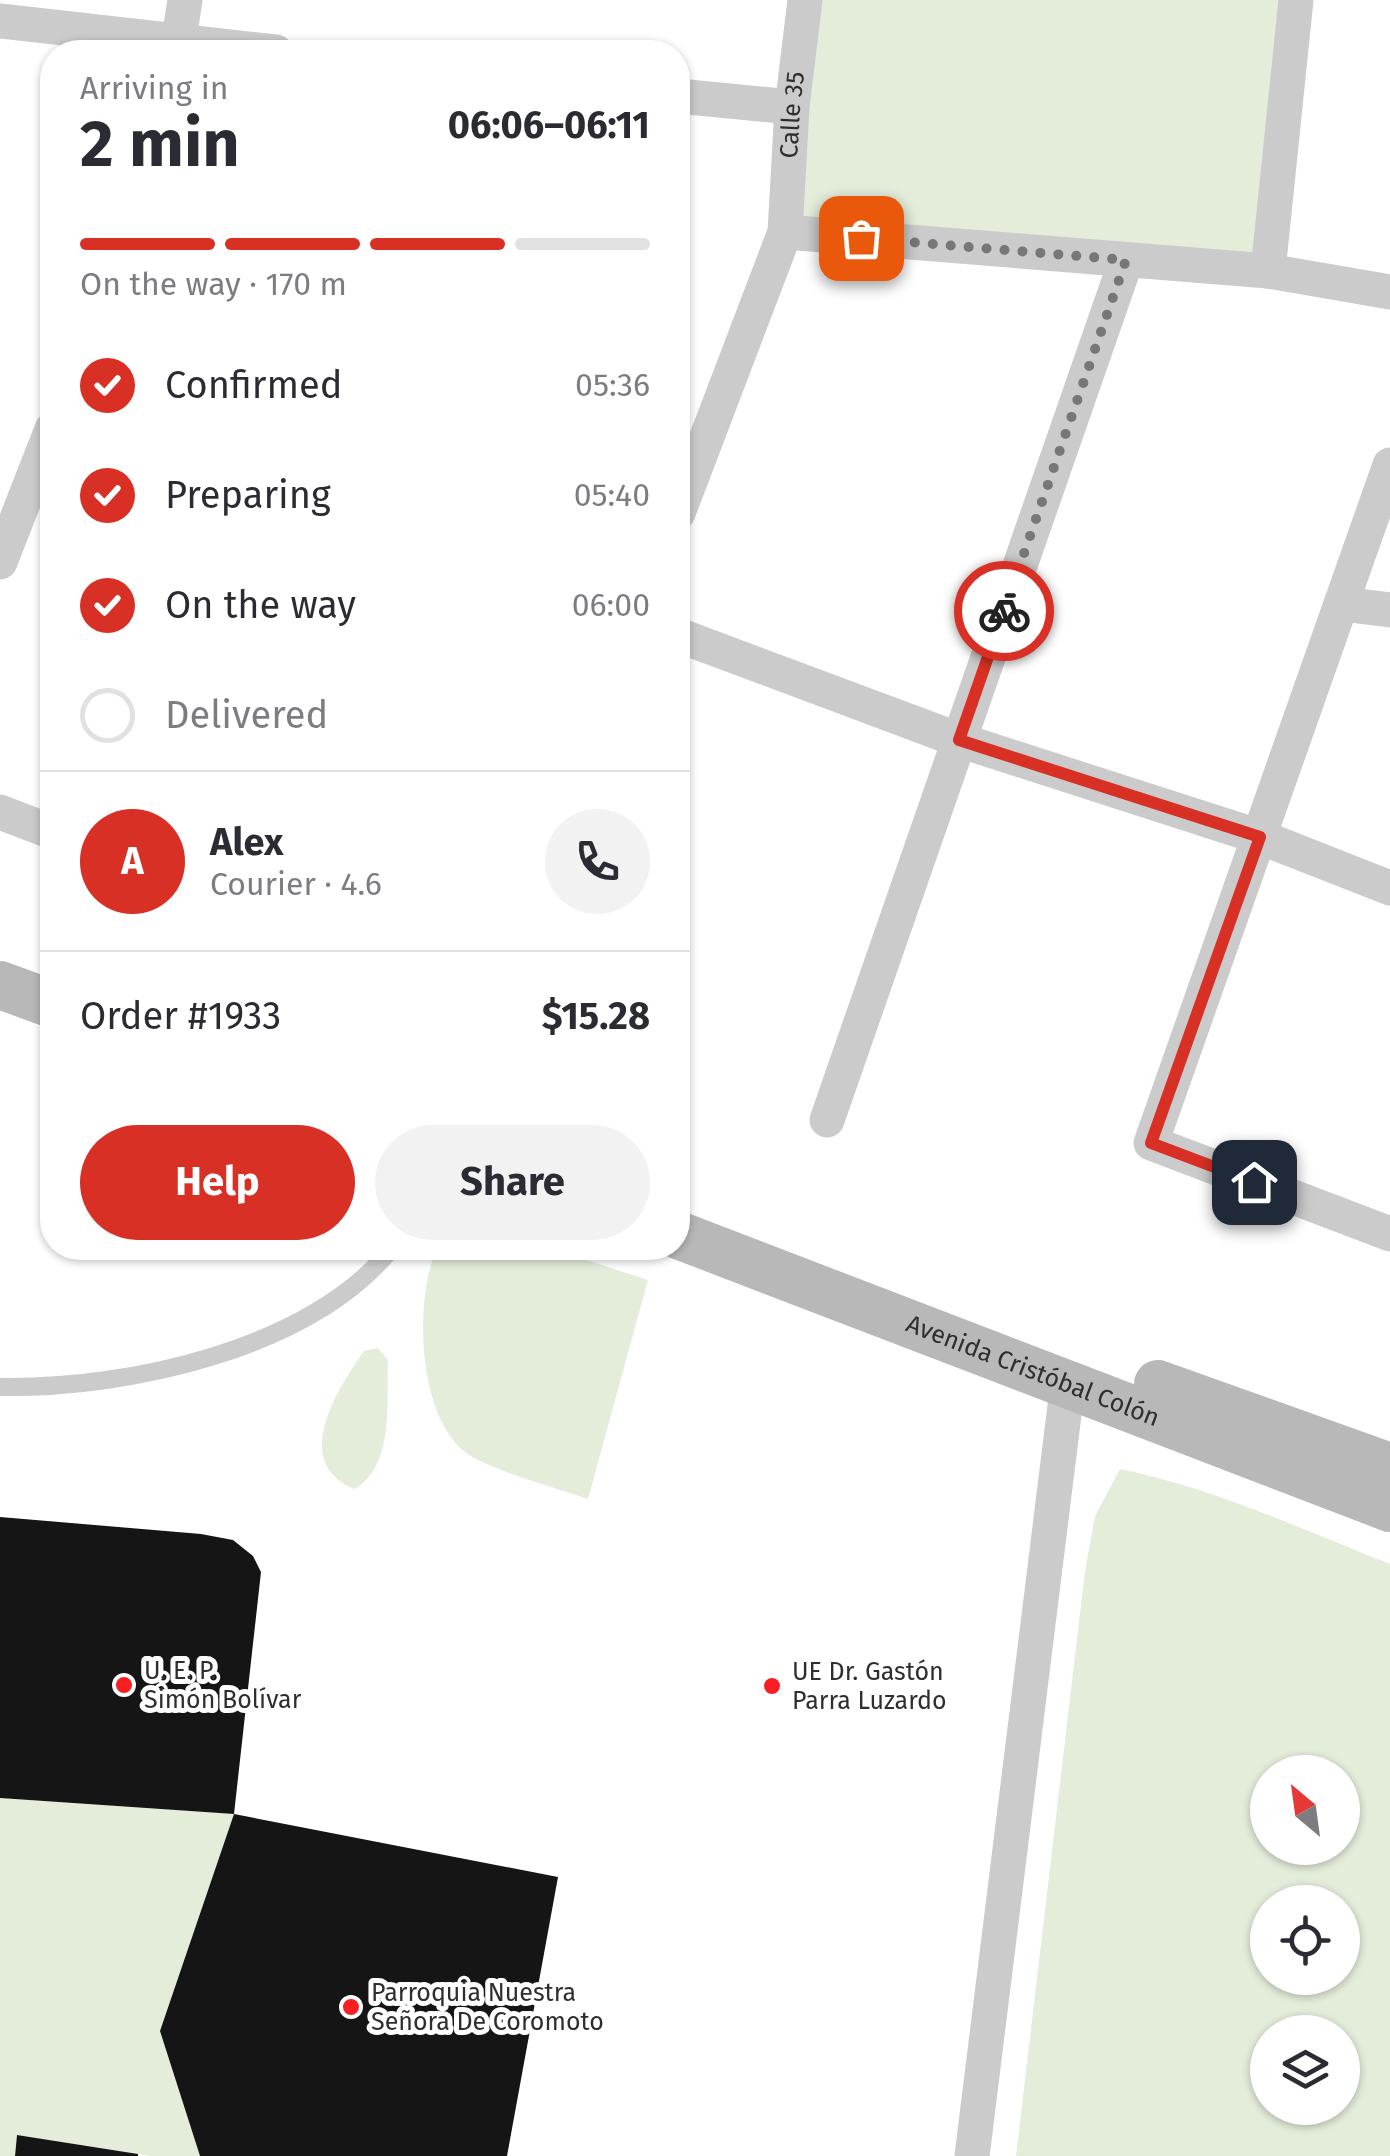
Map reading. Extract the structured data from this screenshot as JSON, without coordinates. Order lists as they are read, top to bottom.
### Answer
{
  "streets": {
    "street": ["Calle 35", "Avenida Cristóbal Colón"]
  },
  "places": ["U. E. P. Simón Bolívar", "UE Dr. Gastón Parra Luzardo", "Parroquia Nuestra Señora De Coromoto"],
  "north": "top left",
  "page": {
    "heading": ["2 min", "Arriving in", "06:06–06:11"],
    "panel": [
      "Alex",
      "Courier · 4.6",
      "Order #1933",
      "$15.28"
    ],
    "bar": "On the way · 170 m",
    "list": [
      ["Confirmed", "05:36"],
      ["Preparing", "05:40"],
      ["On the way", "06:00"],
      "Delivered"
    ],
    "round": "A",
    "buttons": ["Help", "Share"]
  }
}
